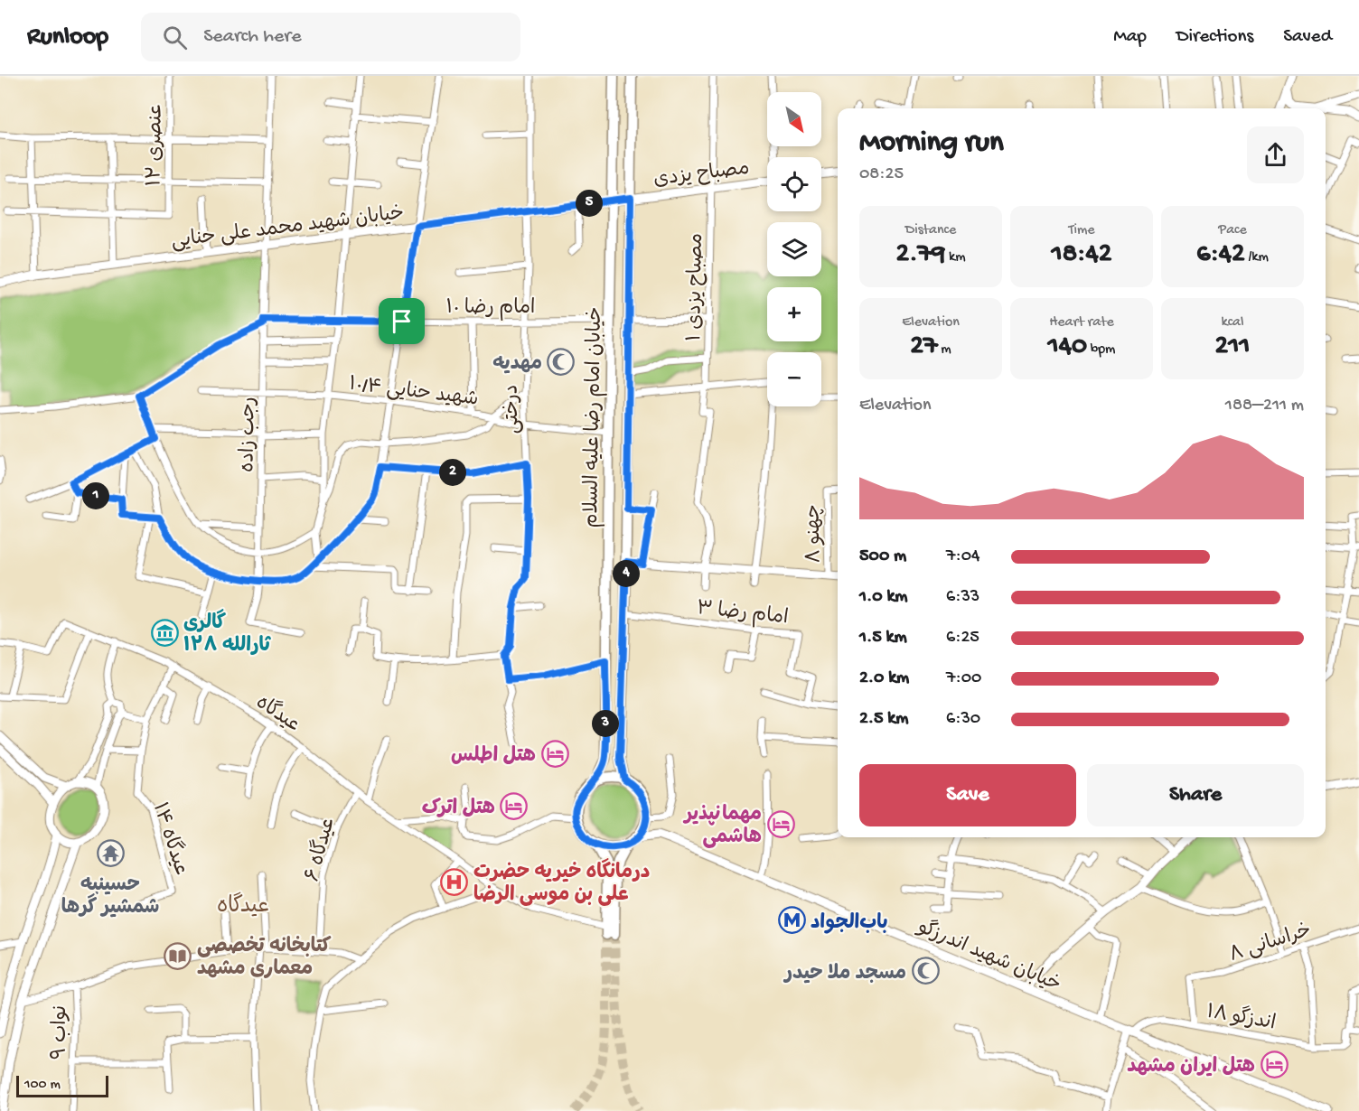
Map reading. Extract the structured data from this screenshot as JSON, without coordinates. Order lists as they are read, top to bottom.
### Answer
{
  "streets": {
    "main road": [
      "مصباح یزدی",
      "خیابان شهید محمد علی حنایی",
      "خیابان امام رضا علیه السلام",
      "خیابان شهید اندرزگو"
    ],
    "street": [
      "عنصری ۱۲",
      "مصباح یزدی ۱",
      "امام رضا ۱۰",
      "شهید حنایی ۱۰/۴",
      "درختی",
      "رجب زاده",
      "چهنو ۸",
      "امام رضا ۳",
      "عیدگاه",
      "عیدگاه ۱۴",
      "عیدگاه ۶",
      "خراسانی ۸",
      "اندزگو ۱۸",
      "نواب ۹"
    ]
  },
  "crossings": [
    ["مصباح یزدی", "خیابان شهید محمد علی حنایی"],
    ["مصباح یزدی", "مصباح یزدی ۱"],
    ["مصباح یزدی", "خیابان امام رضا علیه السلام"],
    ["خیابان شهید محمد علی حنایی", "درختی"],
    ["خیابان شهید محمد علی حنایی", "خیابان امام رضا علیه السلام"],
    ["خیابان شهید محمد علی حنایی", "رجب زاده"],
    ["امام رضا ۱۰", "درختی"],
    ["امام رضا ۱۰", "خیابان امام رضا علیه السلام"],
    ["امام رضا ۱۰", "رجب زاده"],
    ["شهید حنایی ۱۰/۴", "درختی"],
    ["شهید حنایی ۱۰/۴", "خیابان امام رضا علیه السلام"],
    ["شهید حنایی ۱۰/۴", "رجب زاده"],
    ["خیابان امام رضا علیه السلام", "امام رضا ۳"],
    ["خیابان امام رضا علیه السلام", "خیابان شهید اندرزگو"],
    ["عیدگاه", "عیدگاه ۱۴"],
    ["عیدگاه", "عیدگاه ۶"],
    ["خراسانی ۸", "اندزگو ۱۸"],
    ["خیابان شهید اندرزگو", "اندزگو ۱۸"]
  ],
  "districts": ["عیدگاه"],
  "places": {
    "mosque": ["مهدیه", "مسجد ملا حیدر"],
    "museum": ["گالری ثارالله ۱۲۸"],
    "hotel": [
      "هتل اطلس",
      "هتل اترک",
      "مهمانپذیر هاشمی",
      "هتل ایران مشهد"
    ],
    "temple": ["حسینیه شمشیر گرها"],
    "hospital": ["درمانگاه خیریه حضرت علی بن موسی الرضا"],
    "metro station": ["باب‌الجواد"],
    "library": ["کتابخانه تخصصی معماری مشهد"]
  },
  "scale_bar": "100 m",
  "north": "bottom right",
  "page": {
    "header": "Runloop",
    "search": "Search here",
    "nav": ["Map", "Directions", "Saved"],
    "map_buttons": ["+", "−"],
    "heading": ["Morning run", "08:25"],
    "pins": [
      "5",
      "2",
      "1",
      "4",
      "3"
    ],
    "stats": [
      ["Distance", "2.79 km"],
      ["Time", "18:42"],
      ["Pace", "6:42 /km"],
      ["Elevation", "27 m"],
      ["Heart rate", "140 bpm"],
      ["kcal", "211"]
    ],
    "chart": ["Elevation", "188–211 m"],
    "list": [
      {
        "name": "500 m",
        "note": "7:04"
      },
      {
        "name": "1.0 km",
        "note": "6:33"
      },
      {
        "name": "1.5 km",
        "note": "6:25"
      },
      {
        "name": "2.0 km",
        "note": "7:00"
      },
      {
        "name": "2.5 km",
        "note": "6:30"
      }
    ],
    "buttons": ["Save", "Share"],
    "scale": "100 m"
  }
}
